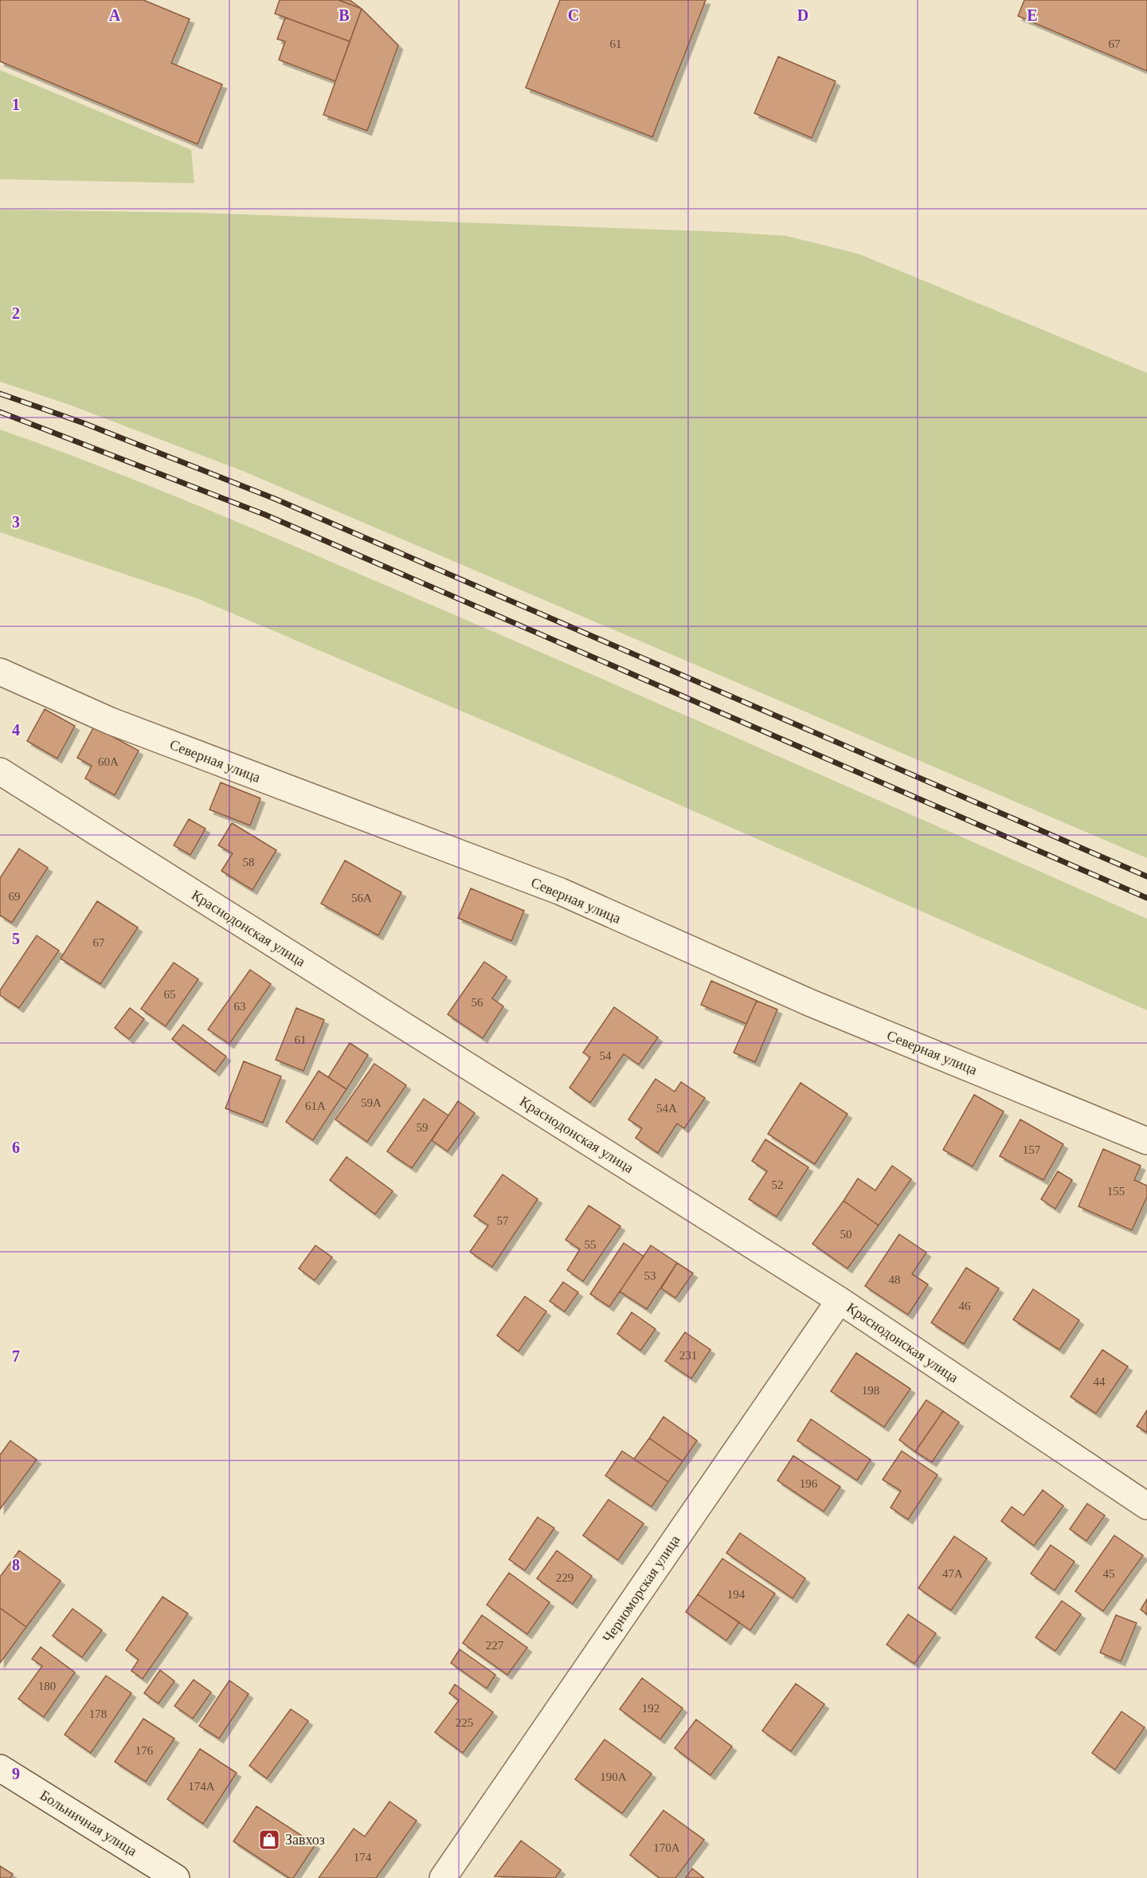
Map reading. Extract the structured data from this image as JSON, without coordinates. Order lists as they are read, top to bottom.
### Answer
{
  "streets": {
    "street": [
      "Северная улица",
      "Краснодонская улица",
      "Черноморская улица",
      "Больничная улица"
    ]
  },
  "crossings": [
    ["Краснодонская улица", "Черноморская улица"]
  ],
  "places": {
    "shop": ["Завхоз"]
  },
  "house_numbers": [
    "61",
    "67",
    "60А",
    "58",
    "69",
    "56А",
    "67",
    "65",
    "56",
    "63",
    "61",
    "54",
    "59А",
    "61А",
    "54А",
    "59",
    "157",
    "52",
    "155",
    "57",
    "50",
    "55",
    "53",
    "48",
    "46",
    "231",
    "44",
    "198",
    "196",
    "47А",
    "45",
    "229",
    "194",
    "227",
    "180",
    "192",
    "178",
    "225",
    "176",
    "190А",
    "174А",
    "170А",
    "174"
  ],
  "grid": {
    "columns": [
      "A",
      "B",
      "C",
      "D",
      "E"
    ],
    "rows": [
      "1",
      "2",
      "3",
      "4",
      "5",
      "6",
      "7",
      "8",
      "9"
    ]
  }
}
